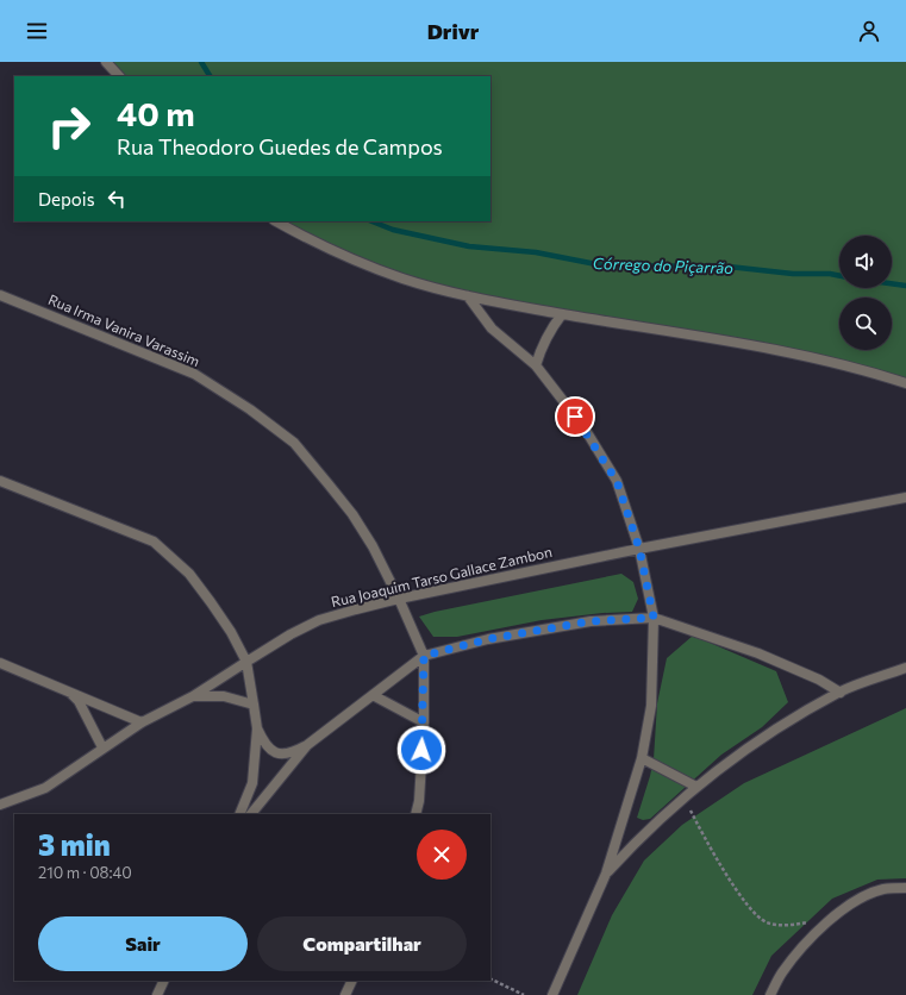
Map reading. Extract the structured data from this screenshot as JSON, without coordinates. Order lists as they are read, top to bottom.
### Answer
{
  "streets": {
    "street": ["Rua Irma Vanira Varassim", "Rua Joaquim Tarso Gallace Zambon"]
  },
  "crossings": [
    ["Rua Irma Vanira Varassim", "Rua Joaquim Tarso Gallace Zambon"]
  ],
  "water": ["Córrego do Piçarrão"],
  "page": {
    "header": "Drivr",
    "turn": ["40 m", "Rua Theodoro Guedes de Campos"],
    "then": "Depois",
    "heading": ["3 min", "210 m · 08:40"],
    "buttons": ["Sair", "Compartilhar"]
  }
}
